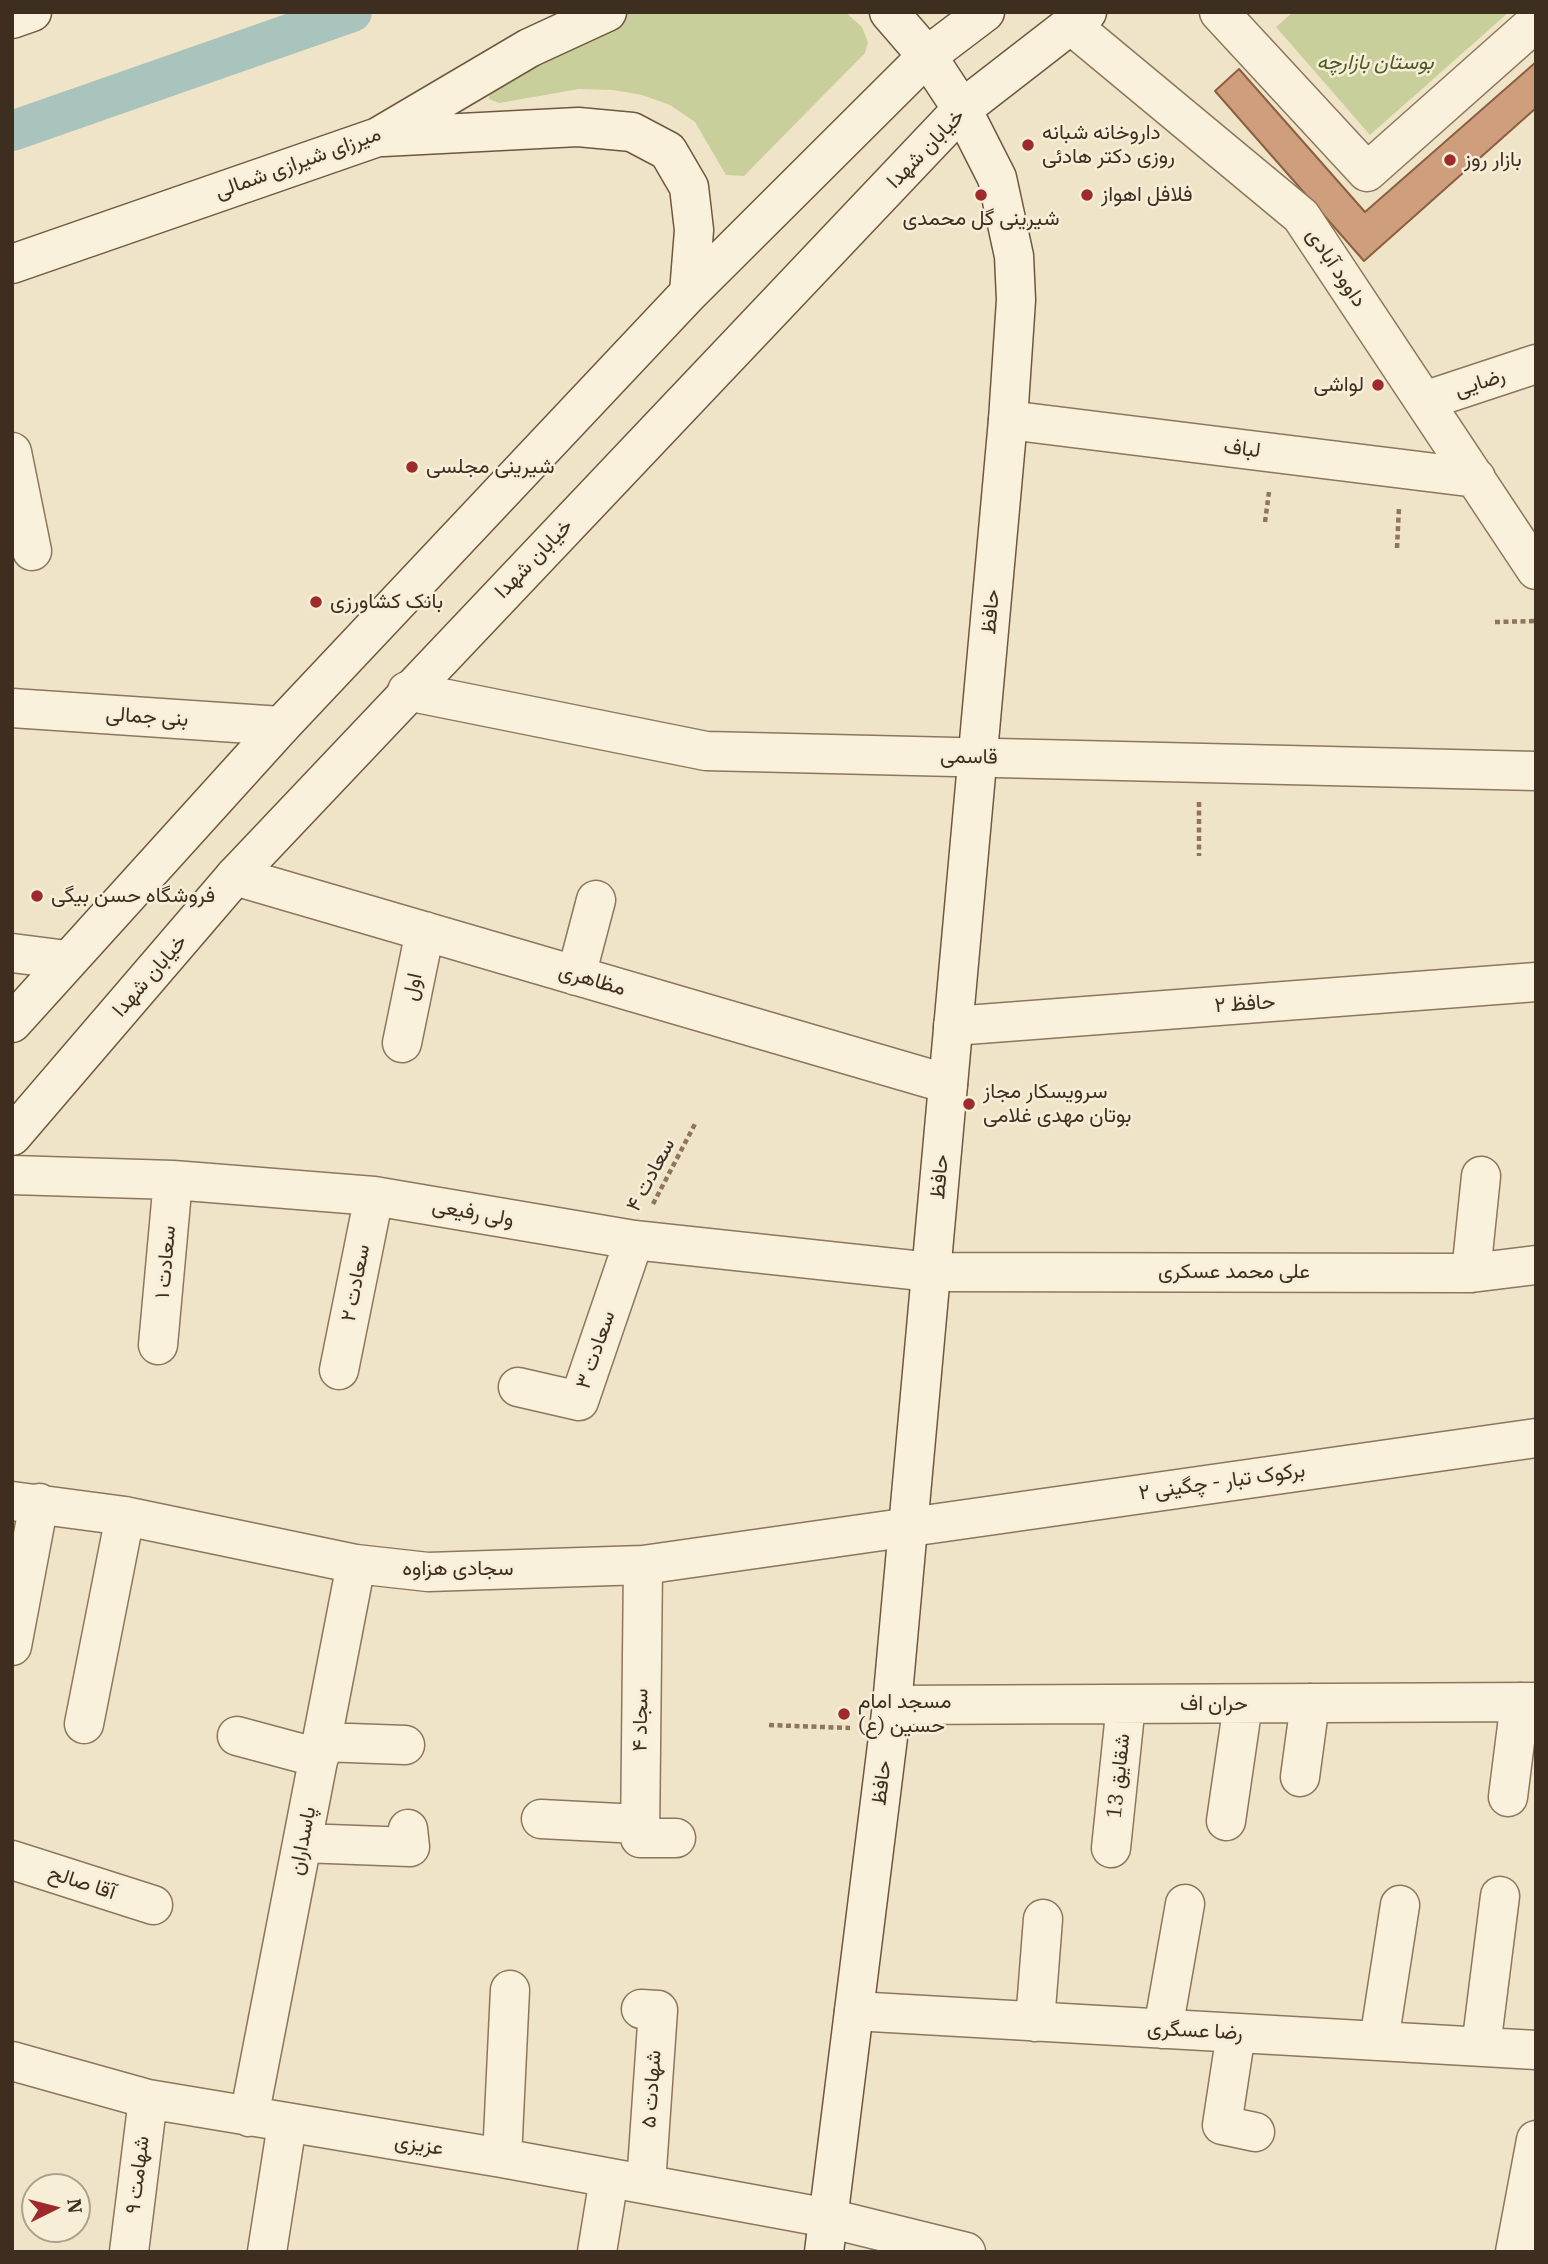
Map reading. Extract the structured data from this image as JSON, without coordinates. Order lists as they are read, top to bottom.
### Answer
{
  "streets": {
    "street": [
      "خیابان شهدا",
      "میرزای شیرازی شمالی",
      "داوود آبادی",
      "رضایی",
      "لباف",
      "حافظ",
      "بنی جمالی",
      "قاسمی",
      "مظاهری",
      "اول",
      "حافظ ۲",
      "ولی رفیعی",
      "سعادت ۱",
      "علی محمد عسکری",
      "سعادت ۲",
      "سعادت ۳",
      "برکوک تبار - چگینی ۲",
      "سجادی هزاوه",
      "حران اف",
      "سجاد ۴",
      "شقایق 13",
      "پاسداران",
      "آقا صالح",
      "رضا عسگری",
      "شهادت ۵",
      "عزیزی",
      "شهامت ۹"
    ],
    "path": ["سعادت ۴"]
  },
  "crossings": [
    ["خیابان شهدا", "داوود آبادی"],
    ["خیابان شهدا", "حافظ"],
    ["خیابان شهدا", "قاسمی"],
    ["خیابان شهدا", "مظاهری"],
    ["داوود آبادی", "رضایی"],
    ["داوود آبادی", "لباف"],
    ["لباف", "حافظ"],
    ["حافظ", "قاسمی"],
    ["حافظ", "مظاهری"],
    ["حافظ", "حافظ ۲"],
    ["حافظ", "ولی رفیعی"],
    ["حافظ", "علی محمد عسکری"],
    ["حافظ", "برکوک تبار - چگینی ۲"],
    ["حافظ", "سجادی هزاوه"],
    ["حافظ", "حران اف"],
    ["حافظ", "رضا عسگری"],
    ["حافظ", "عزیزی"],
    ["مظاهری", "اول"],
    ["سعادت ۴", "ولی رفیعی"],
    ["سعادت ۴", "سعادت ۳"],
    ["ولی رفیعی", "سعادت ۱"],
    ["ولی رفیعی", "علی محمد عسکری"],
    ["ولی رفیعی", "سعادت ۲"],
    ["ولی رفیعی", "سعادت ۳"],
    ["برکوک تبار - چگینی ۲", "سجادی هزاوه"],
    ["سجادی هزاوه", "سجاد ۴"],
    ["سجادی هزاوه", "پاسداران"],
    ["حران اف", "شقایق 13"],
    ["پاسداران", "عزیزی"],
    ["شهادت ۵", "عزیزی"],
    ["عزیزی", "شهامت ۹"]
  ],
  "parks": ["بوستان بازارچه"],
  "places": [
    "داروخانه شبانه روزی دکتر هادئی",
    "بازار روز",
    "شیرینی گل محمدی",
    "فلافل اهواز",
    "لواشی",
    "شیرینی مجلسی",
    "بانک کشاورزی",
    "فروشگاه حسن بیگی",
    "سرویسکار مجاز بوتان مهدی غلامی",
    "مسجد امام حسین (ع)"
  ],
  "north": "right"
}
